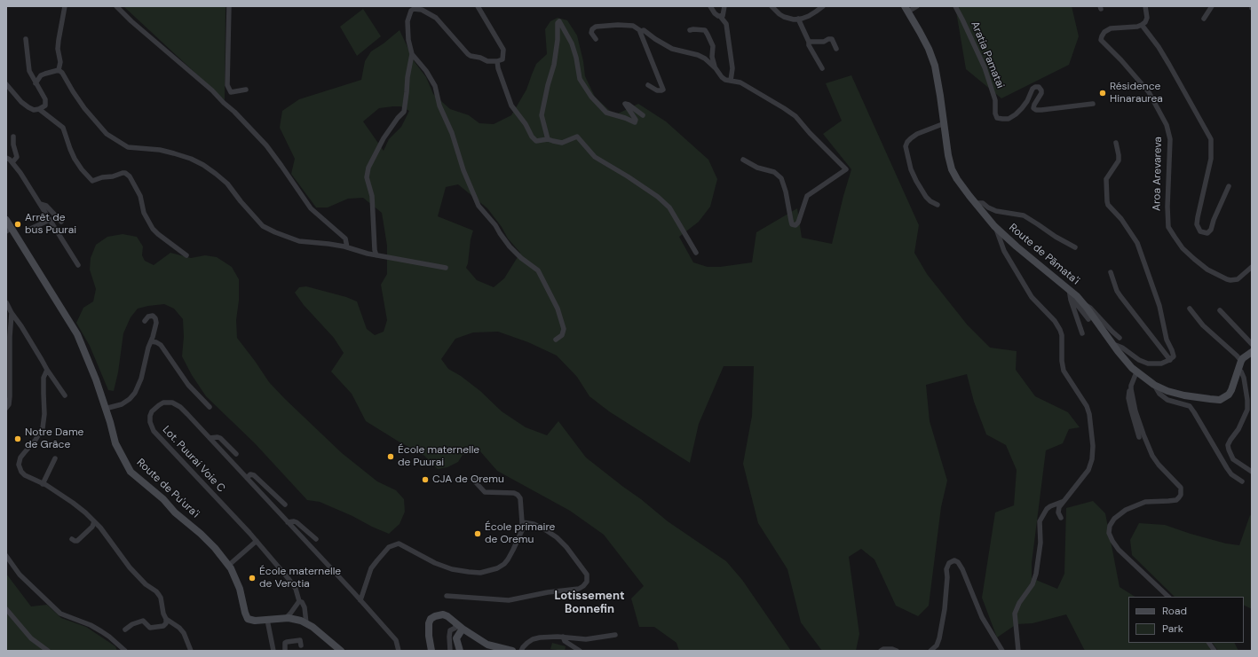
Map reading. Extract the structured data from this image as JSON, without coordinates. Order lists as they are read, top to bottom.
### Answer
{
  "streets": {
    "main road": ["Route de Pāmata'i", "Route de Pu'ura'i"],
    "street": ["Aratia Pamatai", "Aroa Arevareva", "Lot. Puurai Voie C"]
  },
  "crossings": [
    ["Lot. Puurai Voie C", "Route de Pu'ura'i"]
  ],
  "districts": ["Lotissement Bonnefin"],
  "places": [
    "Résidence Hinaraurea",
    "Arrêt de bus Puurai",
    "Notre Dame de Grâce",
    "École maternelle de Puurai",
    "CJA de Oremu",
    "École primaire de Oremu",
    "École maternelle de Verotia"
  ],
  "legend": ["Road", "Park"]
}
